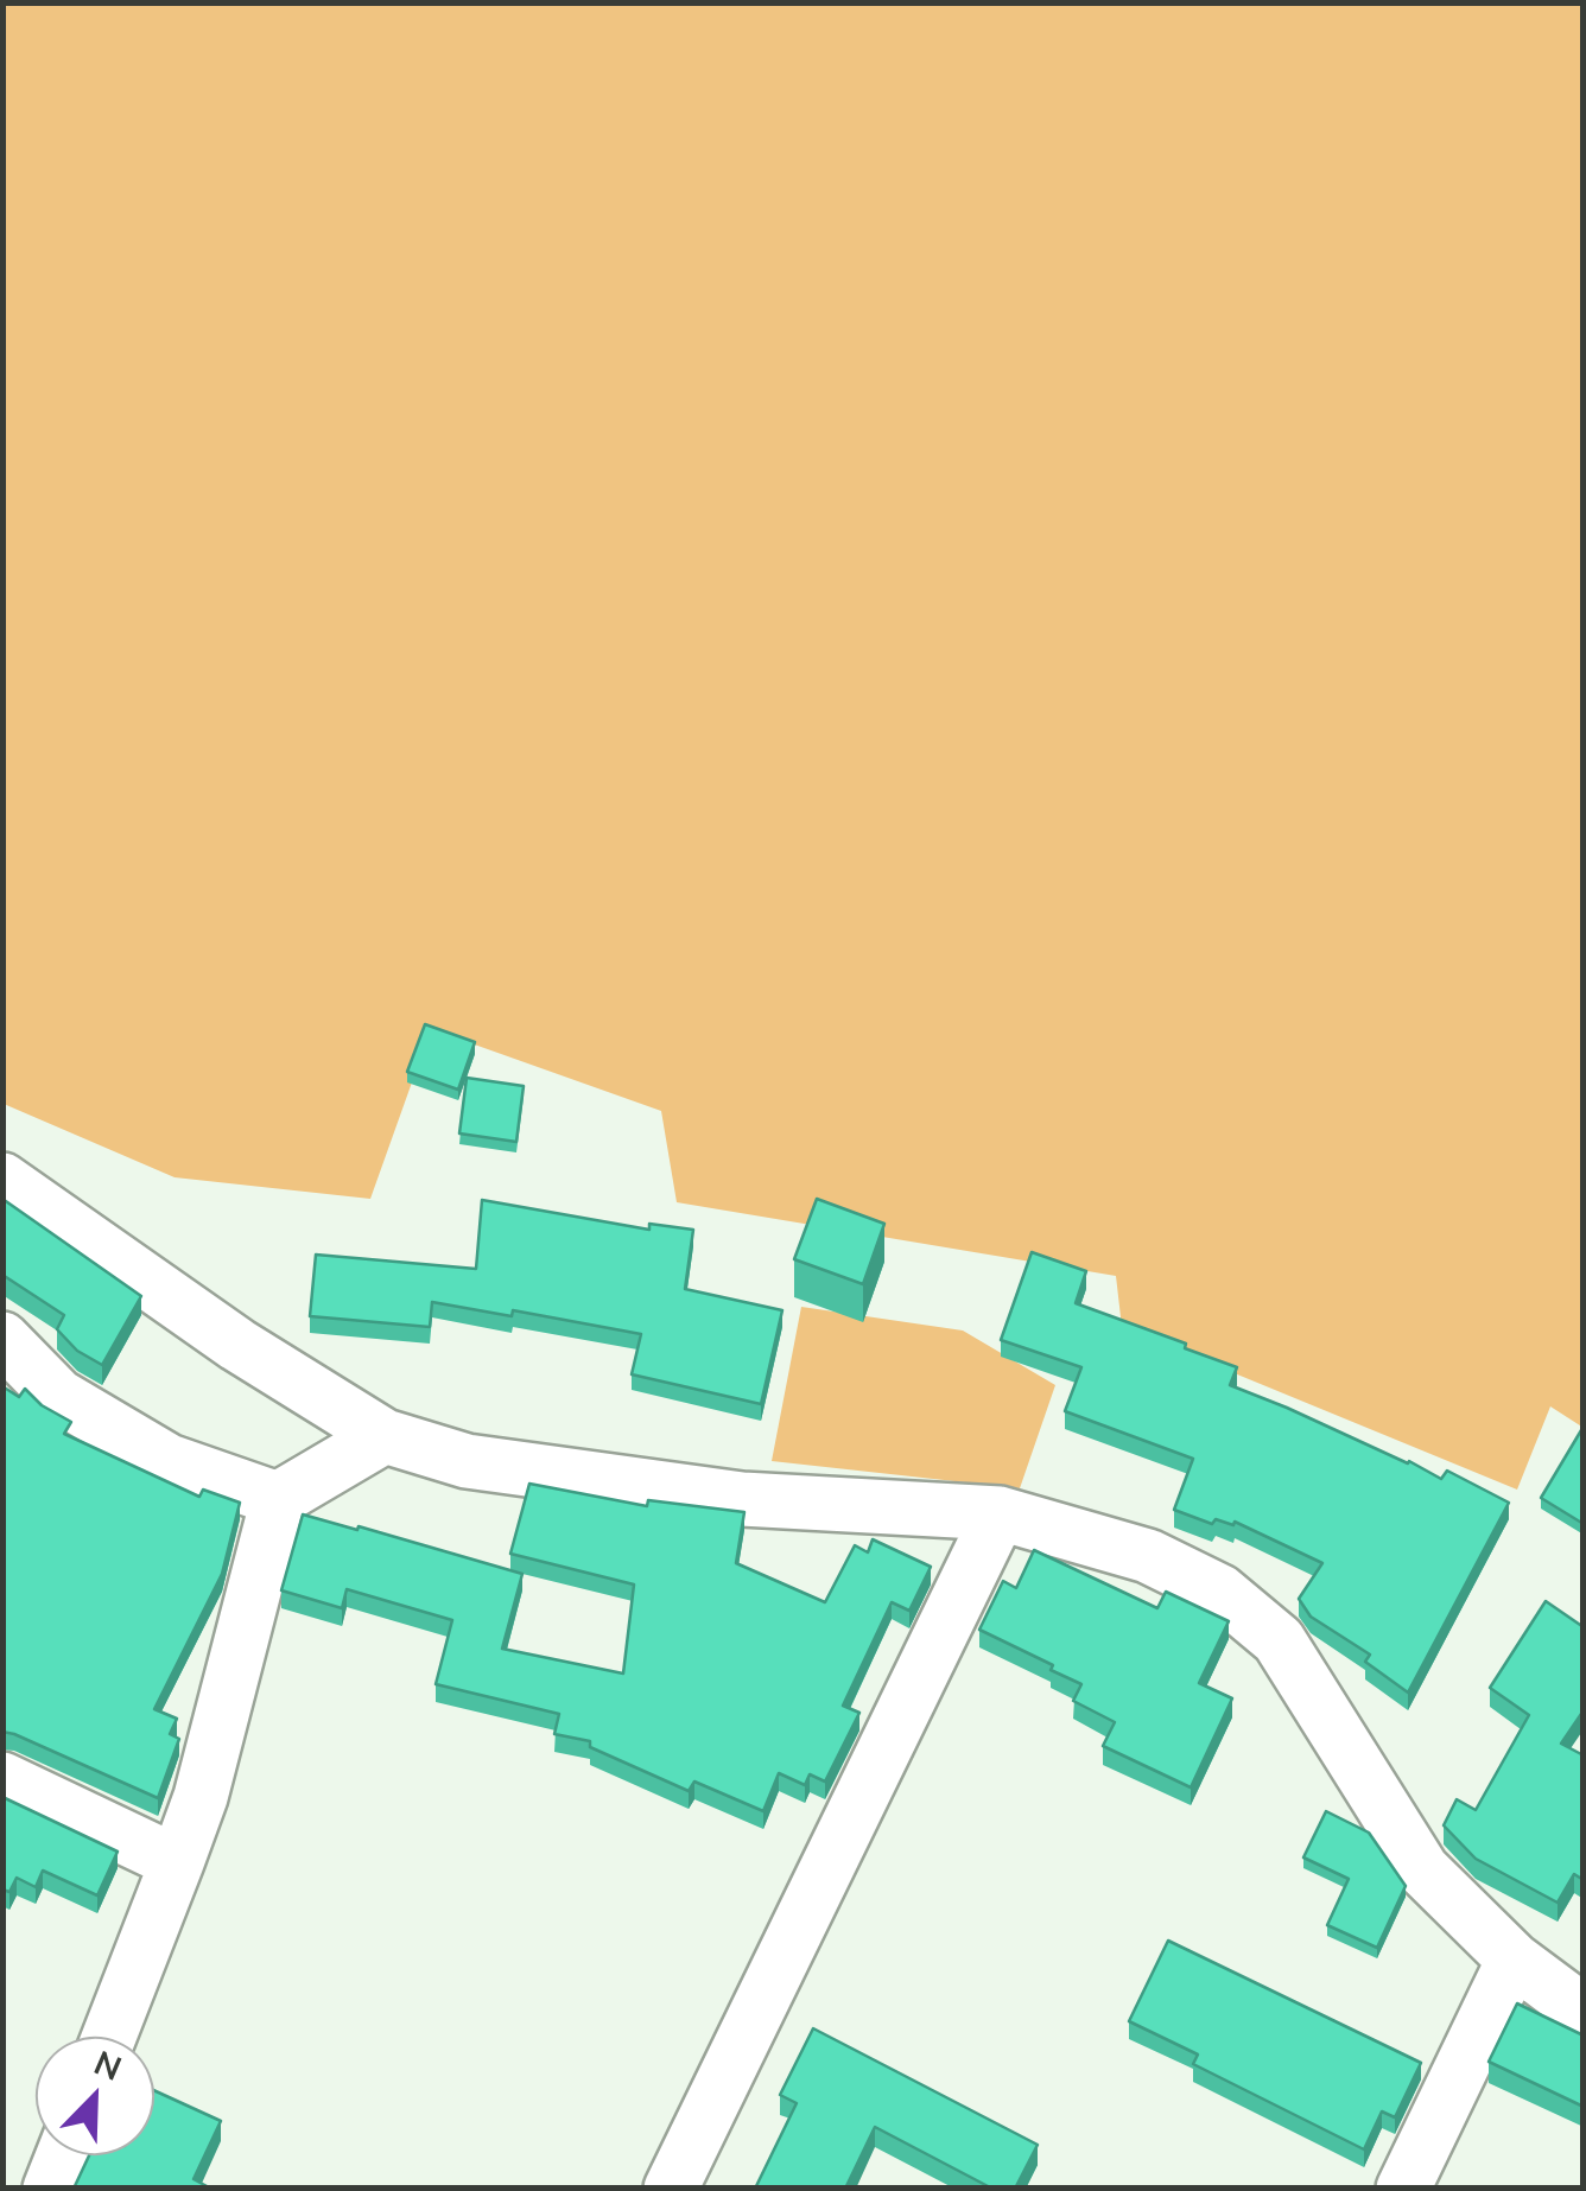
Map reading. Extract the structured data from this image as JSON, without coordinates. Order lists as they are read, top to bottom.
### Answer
{
  "north": "top right"
}
